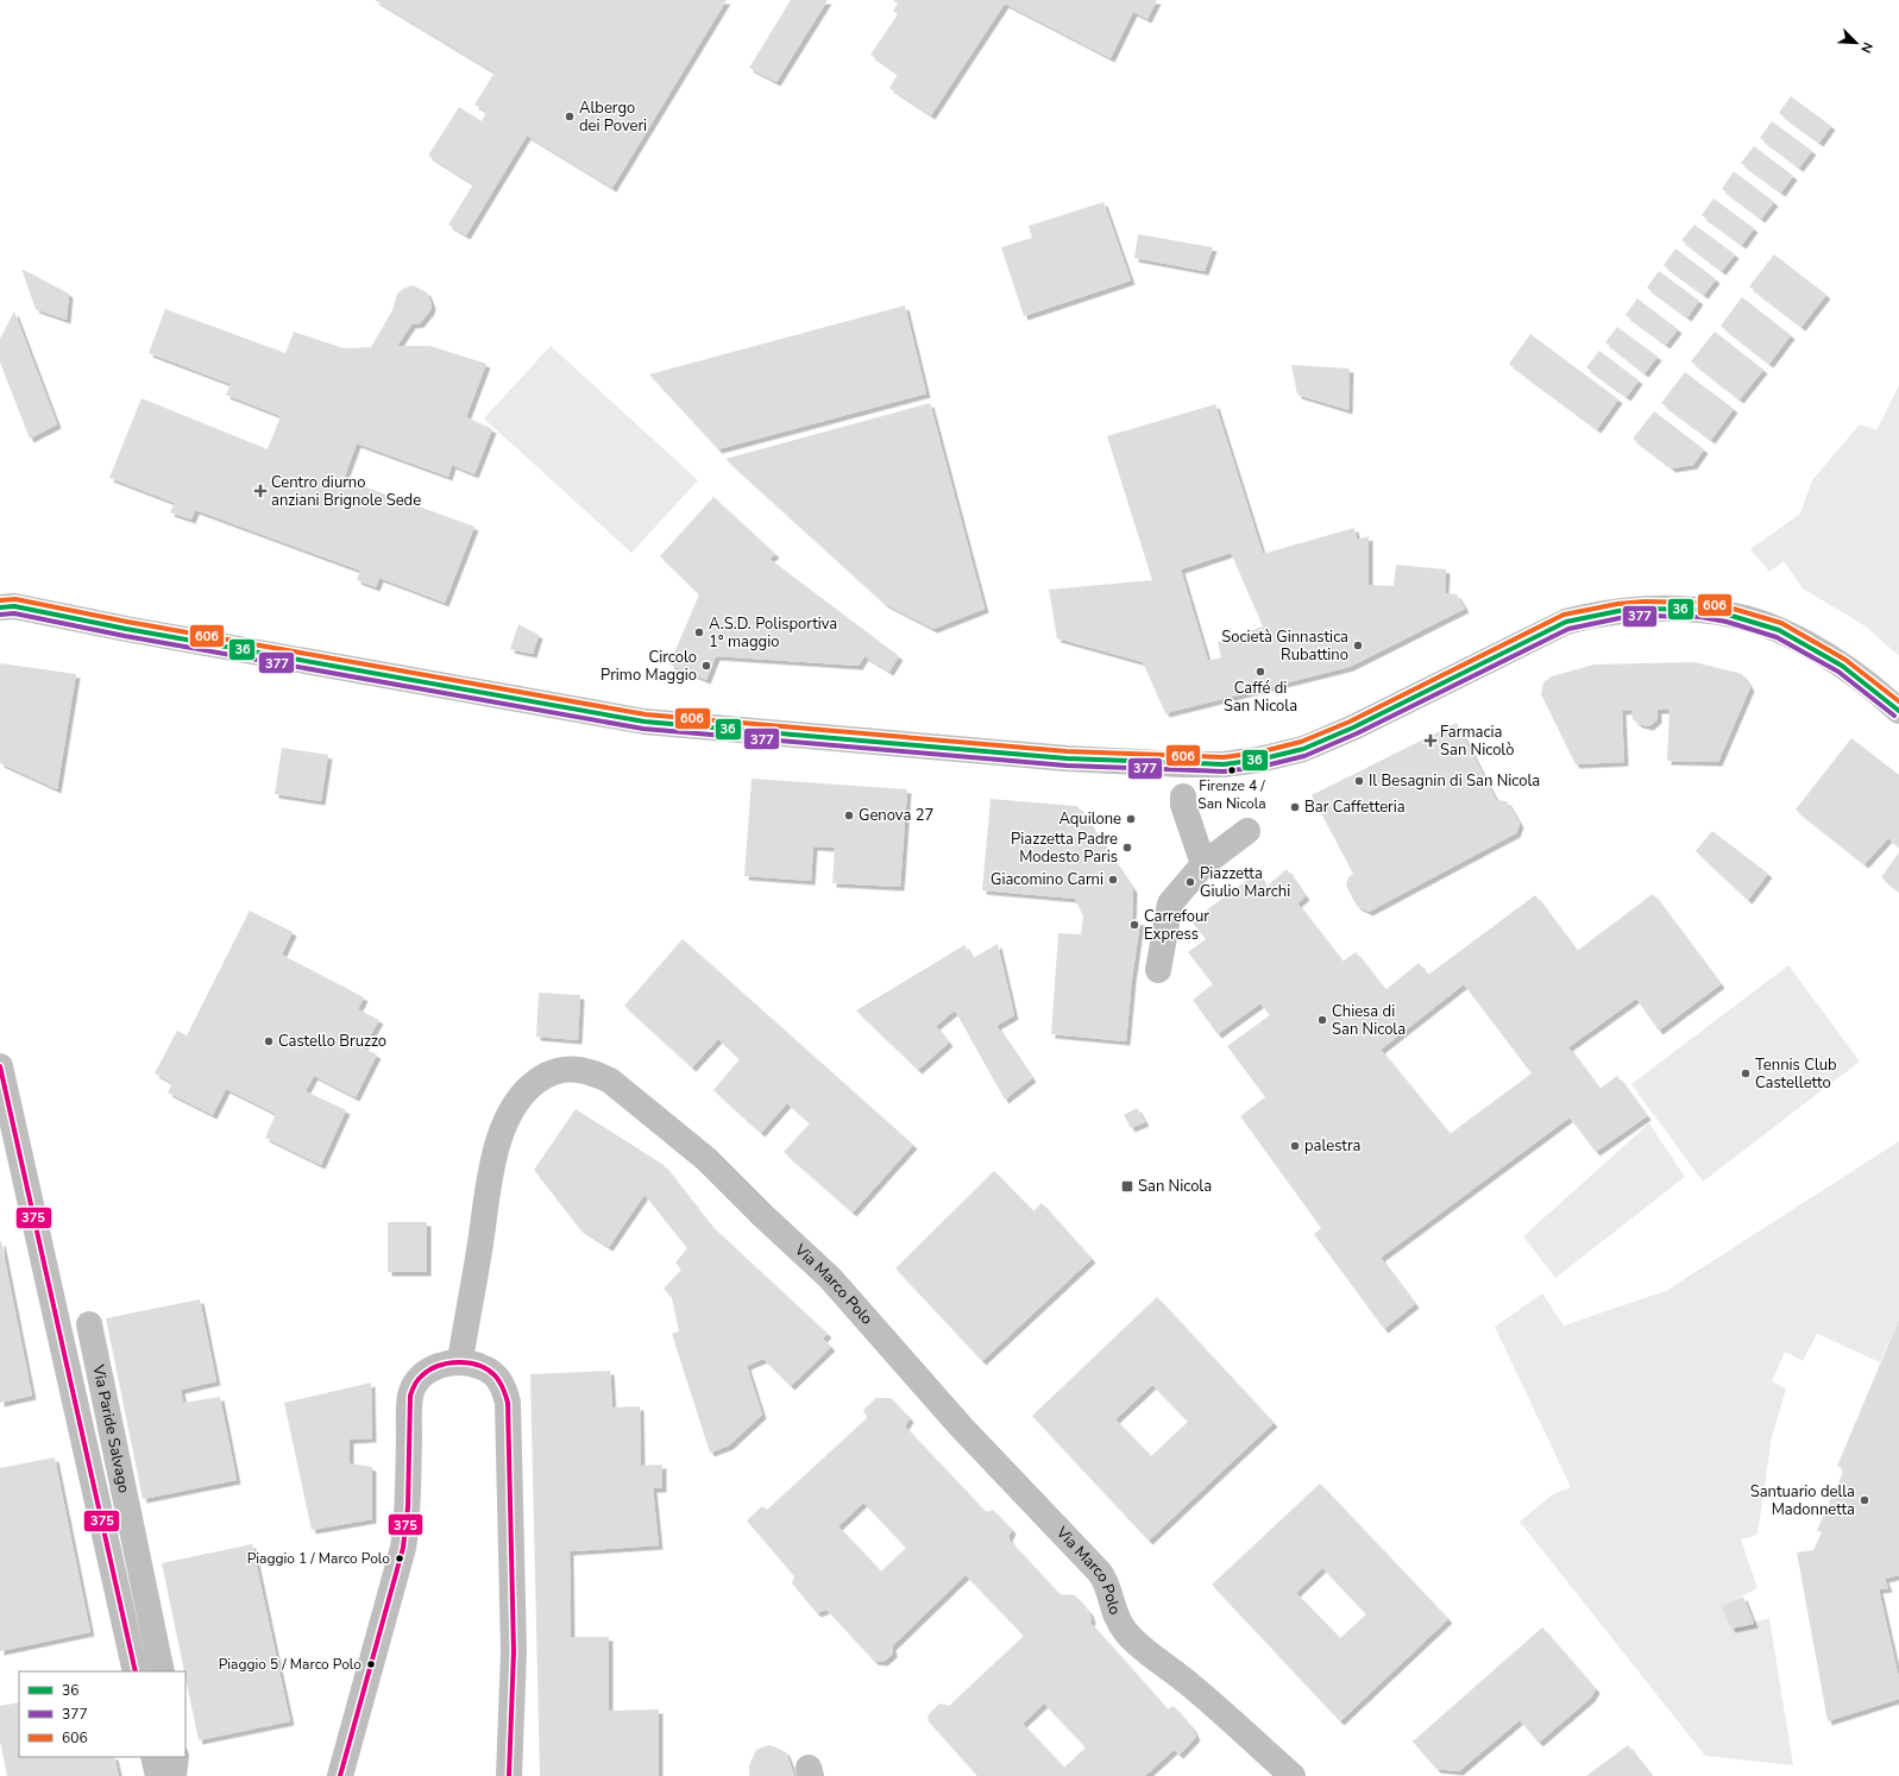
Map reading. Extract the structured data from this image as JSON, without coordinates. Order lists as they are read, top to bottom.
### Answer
{
  "streets": {
    "street": ["Via Marco Polo", "Via Paride Salvago"]
  },
  "places": {
    "other": [
      "Albergo dei Poveri",
      "A.S.D. Polisportiva 1° maggio",
      "Società Ginnastica Rubattino",
      "Circolo Primo Maggio",
      "Caffé di San Nicola",
      "Firenze 4 / San Nicola",
      "Il Besagnin di San Nicola",
      "Bar Caffetteria",
      "Genova 27",
      "Aquilone",
      "Piazzetta Padre Modesto Paris",
      "Giacomino Carni",
      "Piazzetta Giulio Marchi",
      "Carrefour Express",
      "Chiesa di San Nicola",
      "Castello Bruzzo",
      "Tennis Club Castelletto",
      "palestra",
      "Santuario della Madonnetta",
      "Piaggio 1 / Marco Polo",
      "Piaggio 5 / Marco Polo"
    ],
    "health": ["Centro diurno anziani Brignole Sede", "Farmacia San Nicolò"],
    "transit": ["San Nicola"]
  },
  "lines": [
    "transit line 606",
    "transit line 36",
    "transit line 377",
    "transit line 375"
  ],
  "legend": ["36", "377", "606"],
  "north": "bottom right"
}
